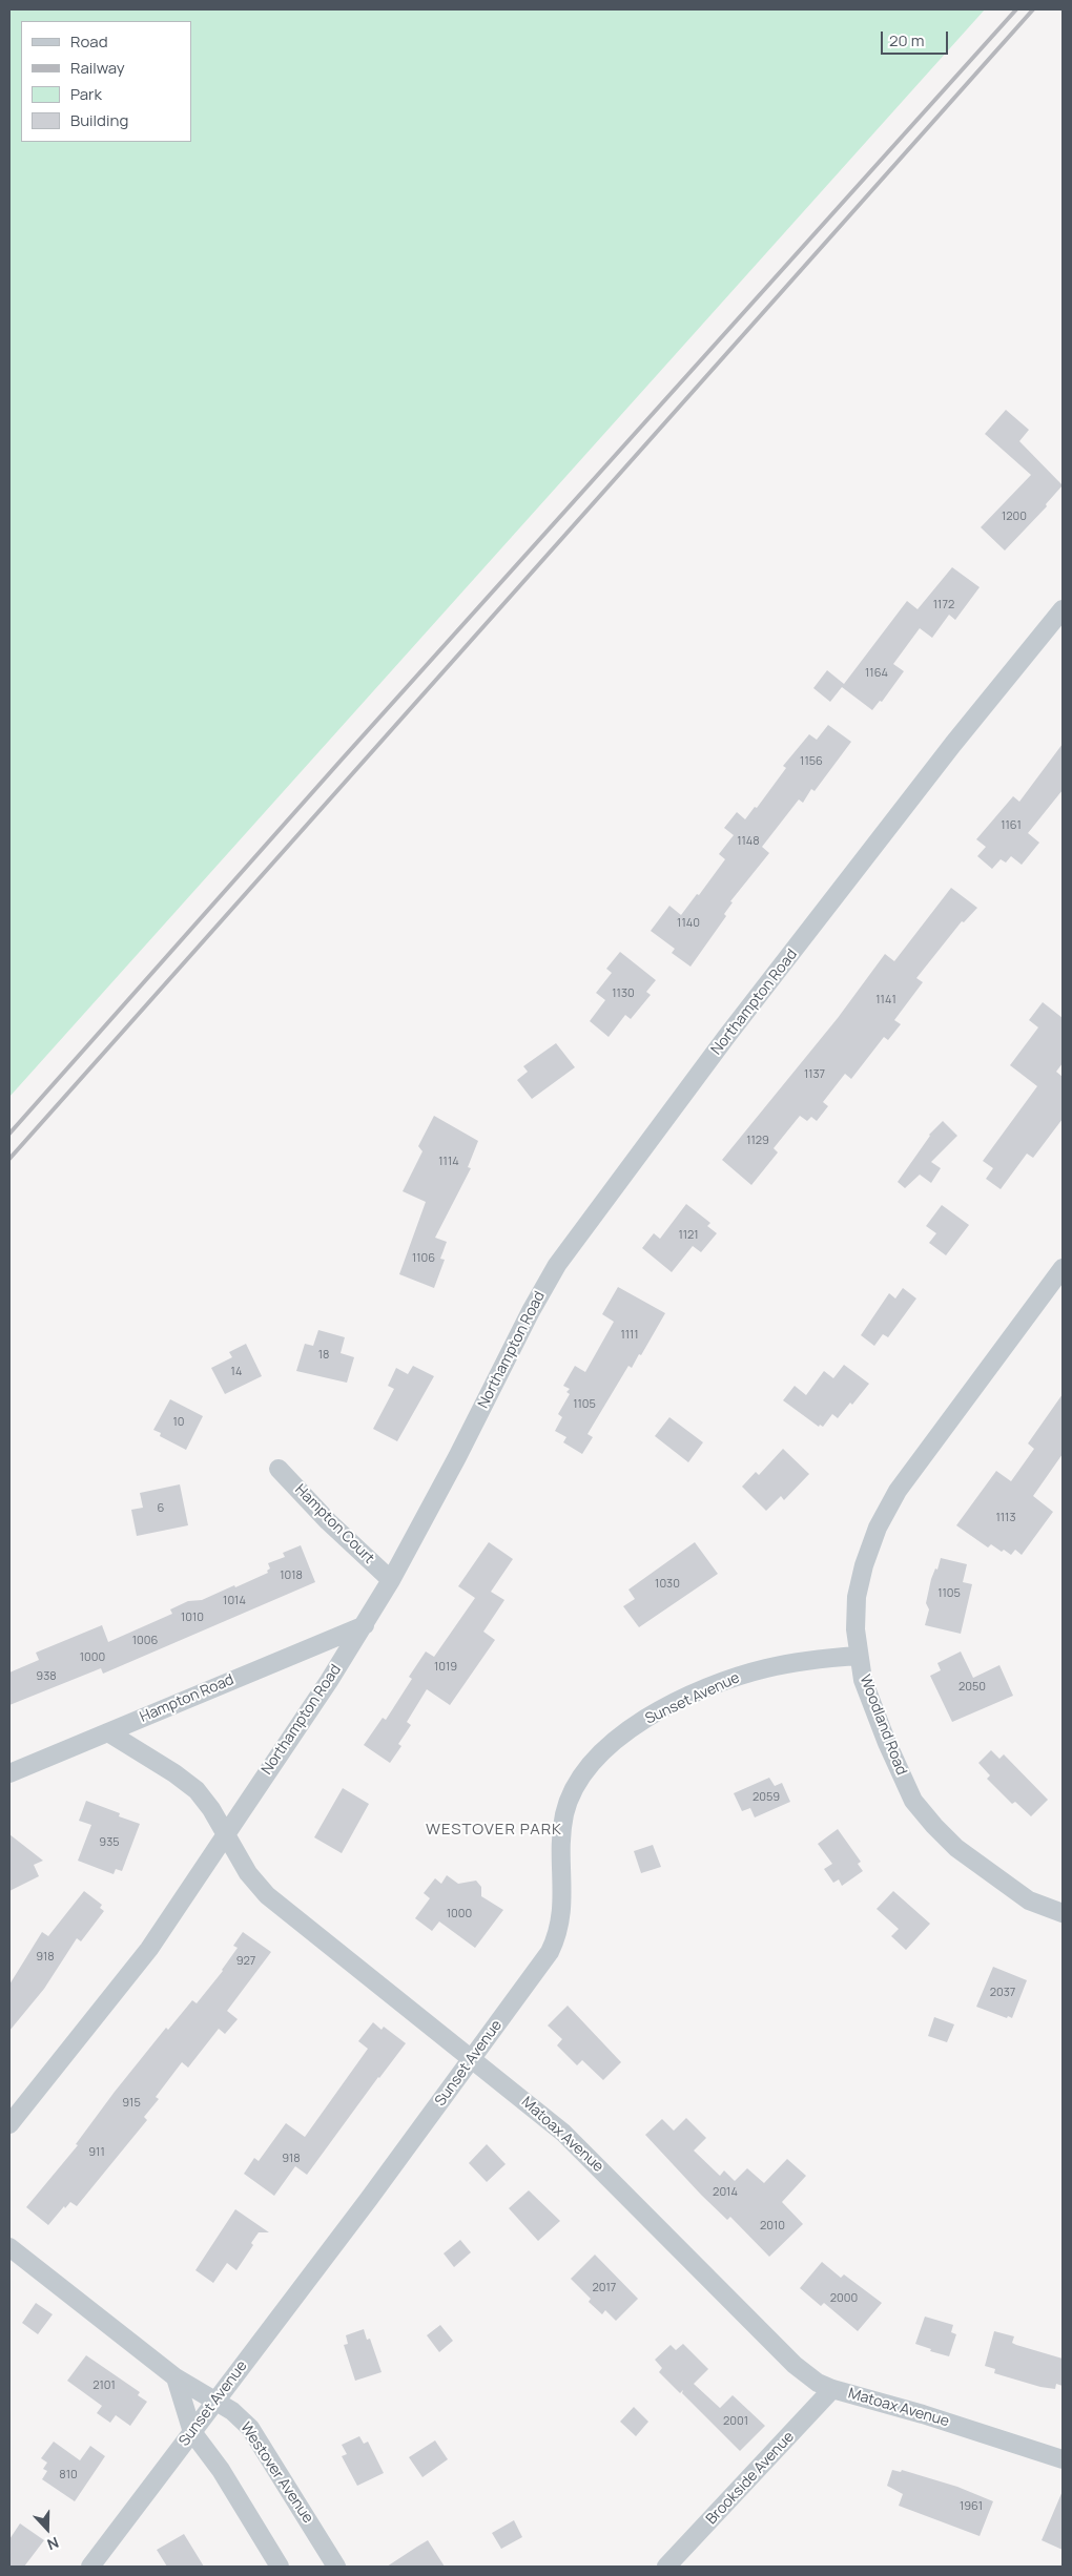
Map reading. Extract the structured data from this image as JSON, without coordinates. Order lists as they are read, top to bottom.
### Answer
{
  "streets": {
    "street": [
      "Northampton Road",
      "Hampton Court",
      "Hampton Road",
      "Sunset Avenue",
      "Woodland Road",
      "Matoax Avenue",
      "Westover Avenue",
      "Brookside Avenue"
    ]
  },
  "crossings": [
    ["Northampton Road", "Hampton Court"],
    ["Northampton Road", "Hampton Road"],
    ["Northampton Road", "Matoax Avenue"],
    ["Hampton Road", "Matoax Avenue"],
    ["Sunset Avenue", "Woodland Road"],
    ["Sunset Avenue", "Matoax Avenue"],
    ["Sunset Avenue", "Westover Avenue"],
    ["Matoax Avenue", "Brookside Avenue"]
  ],
  "districts": ["WESTOVER PARK"],
  "house_numbers": [
    "1200",
    "1172",
    "1164",
    "1156",
    "1161",
    "1148",
    "1140",
    "1130",
    "1141",
    "1137",
    "1129",
    "1114",
    "1121",
    "1106",
    "1111",
    "18",
    "14",
    "1105",
    "10",
    "6",
    "1113",
    "1018",
    "1030",
    "1105",
    "1014",
    "1010",
    "1006",
    "1000",
    "1019",
    "938",
    "2050",
    "2059",
    "935",
    "1000",
    "918",
    "927",
    "2037",
    "915",
    "911",
    "918",
    "2014",
    "2010",
    "2017",
    "2000",
    "2101",
    "2001",
    "810",
    "1961"
  ],
  "legend": [
    "Road",
    "Railway",
    "Park",
    "Building"
  ],
  "scale_bar": "20 m",
  "north": "bottom"
}
